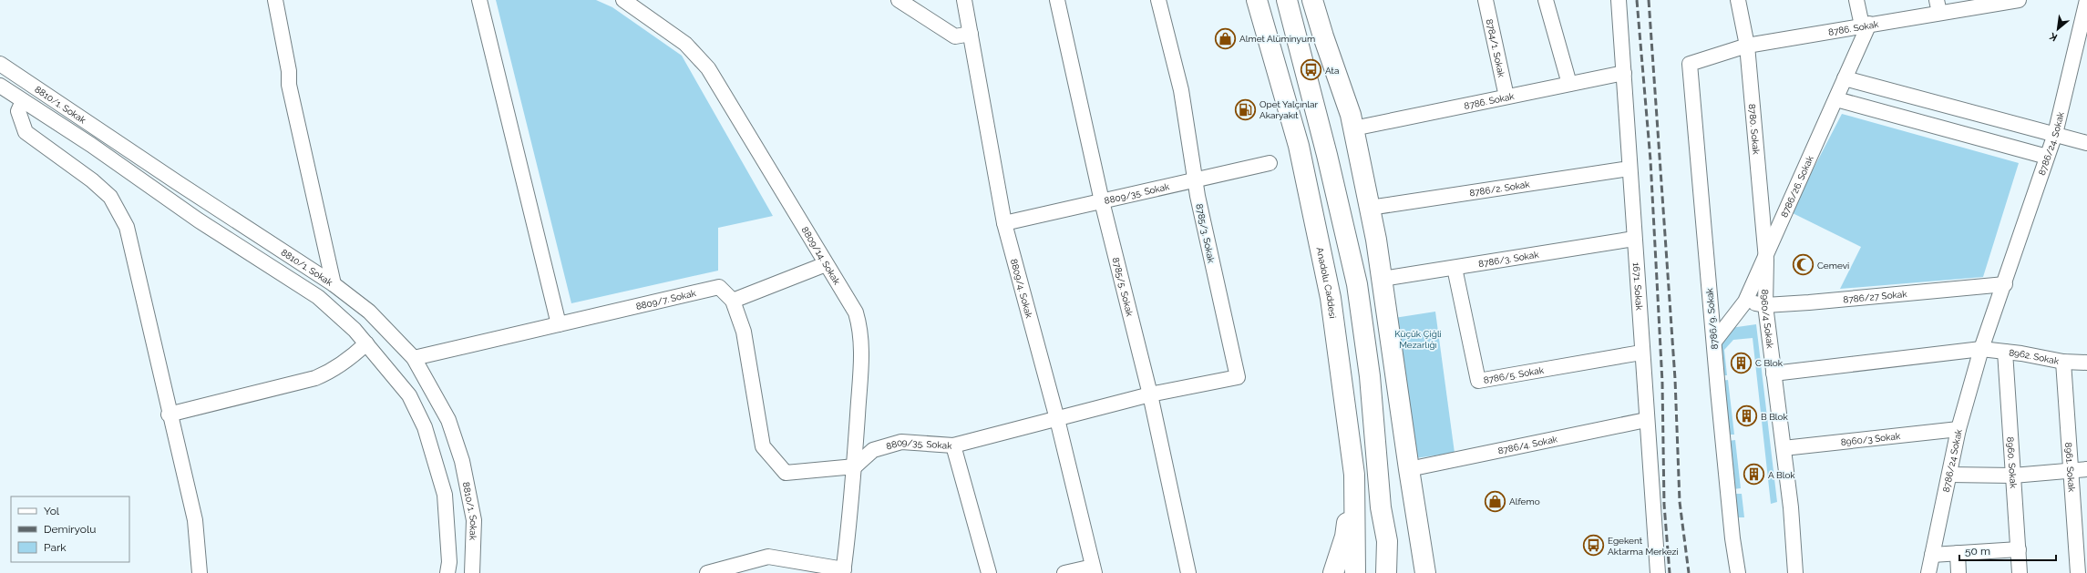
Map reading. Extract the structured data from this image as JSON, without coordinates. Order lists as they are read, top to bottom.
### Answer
{
  "streets": {
    "highway": ["Anadolu Caddesi"],
    "street": [
      "8786. Sokak",
      "8784/1. Sokak",
      "8810/1. Sokak",
      "8780. Sokak",
      "8786/24. Sokak",
      "8786/26. Sokak",
      "8786/2. Sokak",
      "8809/35. Sokak",
      "8785/3. Sokak",
      "8809/14. Sokak",
      "8786/3. Sokak",
      "8785/5. Sokak",
      "1671. Sokak",
      "8809/4. Sokak",
      "8786/27 Sokak",
      "8809/7. Sokak",
      "8786/9. Sokak",
      "8960/4 Sokak",
      "8962. Sokak",
      "8786/5. Sokak",
      "8960/3 Sokak",
      "8786/4. Sokak",
      "8786/24 Sokak",
      "8960. Sokak",
      "8961. Sokak"
    ]
  },
  "crossings": [
    ["8786. Sokak", "8784/1. Sokak"],
    ["8786. Sokak", "8780. Sokak"],
    ["8786. Sokak", "8786/26. Sokak"],
    ["8786. Sokak", "1671. Sokak"],
    ["8786. Sokak", "8786/9. Sokak"],
    ["8810/1. Sokak", "8809/7. Sokak"],
    ["8780. Sokak", "8786/26. Sokak"],
    ["8780. Sokak", "8960/4 Sokak"],
    ["8786/24. Sokak", "8786/27 Sokak"],
    ["8786/26. Sokak", "8786/27 Sokak"],
    ["8786/26. Sokak", "8786/9. Sokak"],
    ["8786/26. Sokak", "8960/4 Sokak"],
    ["8786/2. Sokak", "1671. Sokak"],
    ["8809/35. Sokak", "8785/3. Sokak"],
    ["8809/35. Sokak", "8809/14. Sokak"],
    ["8809/35. Sokak", "8785/5. Sokak"],
    ["8809/35. Sokak", "8809/4. Sokak"],
    ["8809/35. Sokak", "8809/7. Sokak"],
    ["8785/3. Sokak", "8785/5. Sokak"],
    ["8809/14. Sokak", "8809/7. Sokak"],
    ["8786/3. Sokak", "1671. Sokak"],
    ["8786/3. Sokak", "8786/5. Sokak"],
    ["1671. Sokak", "8786/5. Sokak"],
    ["1671. Sokak", "8786/4. Sokak"],
    ["8786/27 Sokak", "8960/4 Sokak"],
    ["8960/4 Sokak", "8962. Sokak"],
    ["8960/4 Sokak", "8960/3 Sokak"],
    ["8962. Sokak", "8786/24 Sokak"],
    ["8962. Sokak", "8960. Sokak"],
    ["8962. Sokak", "8961. Sokak"],
    ["8960/3 Sokak", "8786/24 Sokak"]
  ],
  "parks": ["Küçük Çiğli Mezarlığı"],
  "places": {
    "shop": ["Almet Alüminyum", "Alfemo"],
    "bus stop": ["Ata", "Egekent Aktarma Merkezi"],
    "fuel station": ["Opet Yalçınlar Akaryakıt"],
    "mosque": ["Cemevi"],
    "building": ["C Blok", "B Blok", "A Blok"]
  },
  "legend": ["Yol", "Demiryolu", "Park"],
  "scale_bar": "50 m",
  "north": "bottom left"
}
